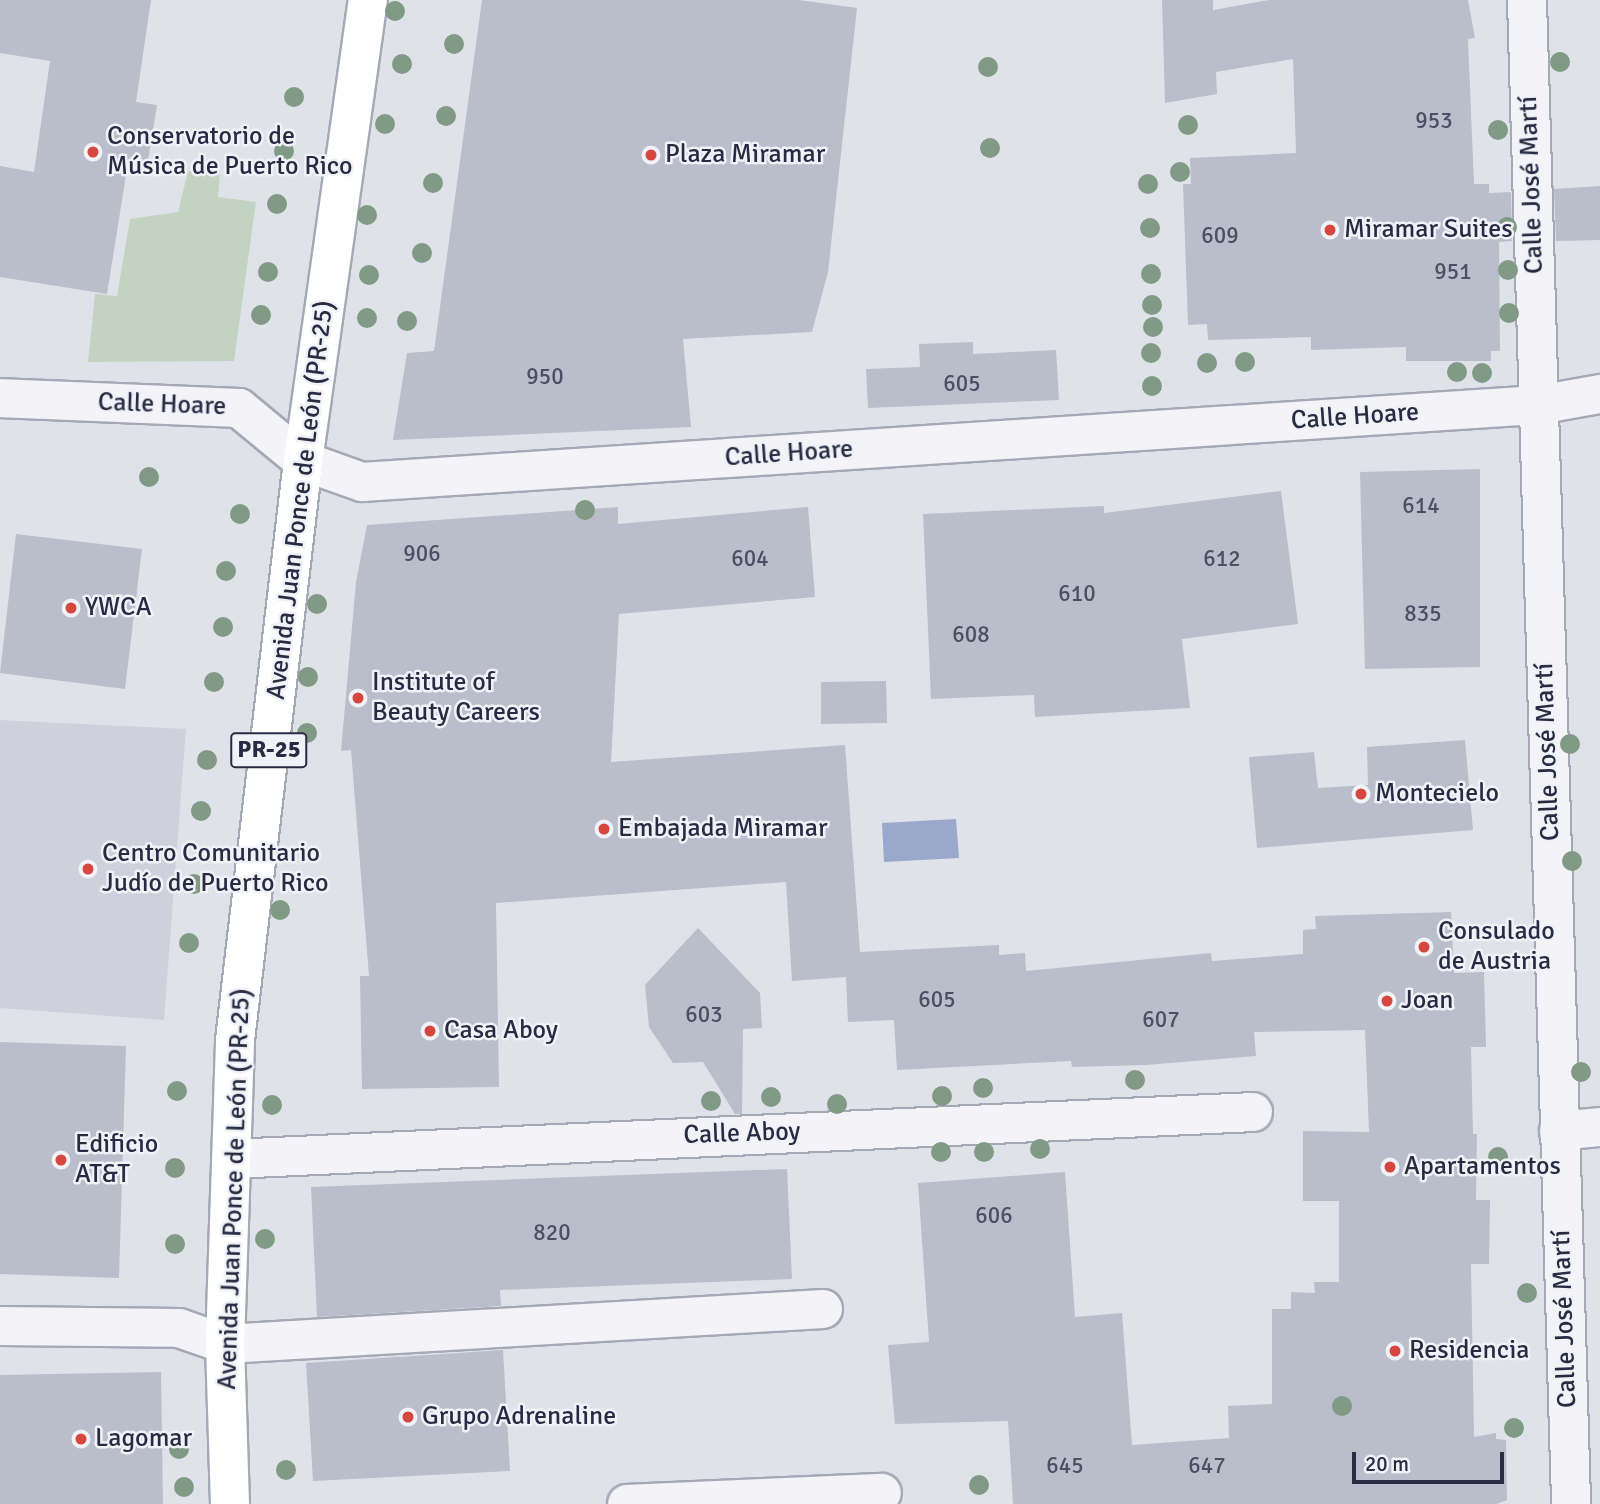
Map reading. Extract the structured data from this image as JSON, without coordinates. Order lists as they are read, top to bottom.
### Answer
{
  "streets": {
    "main road": ["Avenida Juan Ponce de León (PR-25)", "PR-25"],
    "street": ["Calle José Martí", "Calle Hoare", "Calle Aboy"]
  },
  "crossings": [
    ["Calle José Martí", "Calle Hoare"],
    ["Calle Hoare", "Avenida Juan Ponce de León (PR-25)"],
    ["Avenida Juan Ponce de León (PR-25)", "Calle Aboy"]
  ],
  "places": [
    "Conservatorio de Música de Puerto Rico",
    "Plaza Miramar",
    "Miramar Suites",
    "YWCA",
    "Institute of Beauty Careers",
    "Montecielo",
    "Embajada Miramar",
    "Centro Comunitario Judío de Puerto Rico",
    "Consulado de Austria",
    "Joan",
    "Casa Aboy",
    "Edificio AT&T",
    "Apartamentos",
    "Residencia",
    "Grupo Adrenaline",
    "Lagomar"
  ],
  "house_numbers": [
    "953",
    "609",
    "951",
    "950",
    "605",
    "614",
    "906",
    "604",
    "612",
    "610",
    "835",
    "608",
    "605",
    "603",
    "607",
    "606",
    "820",
    "645",
    "647"
  ],
  "scale_bar": "20 m"
}
